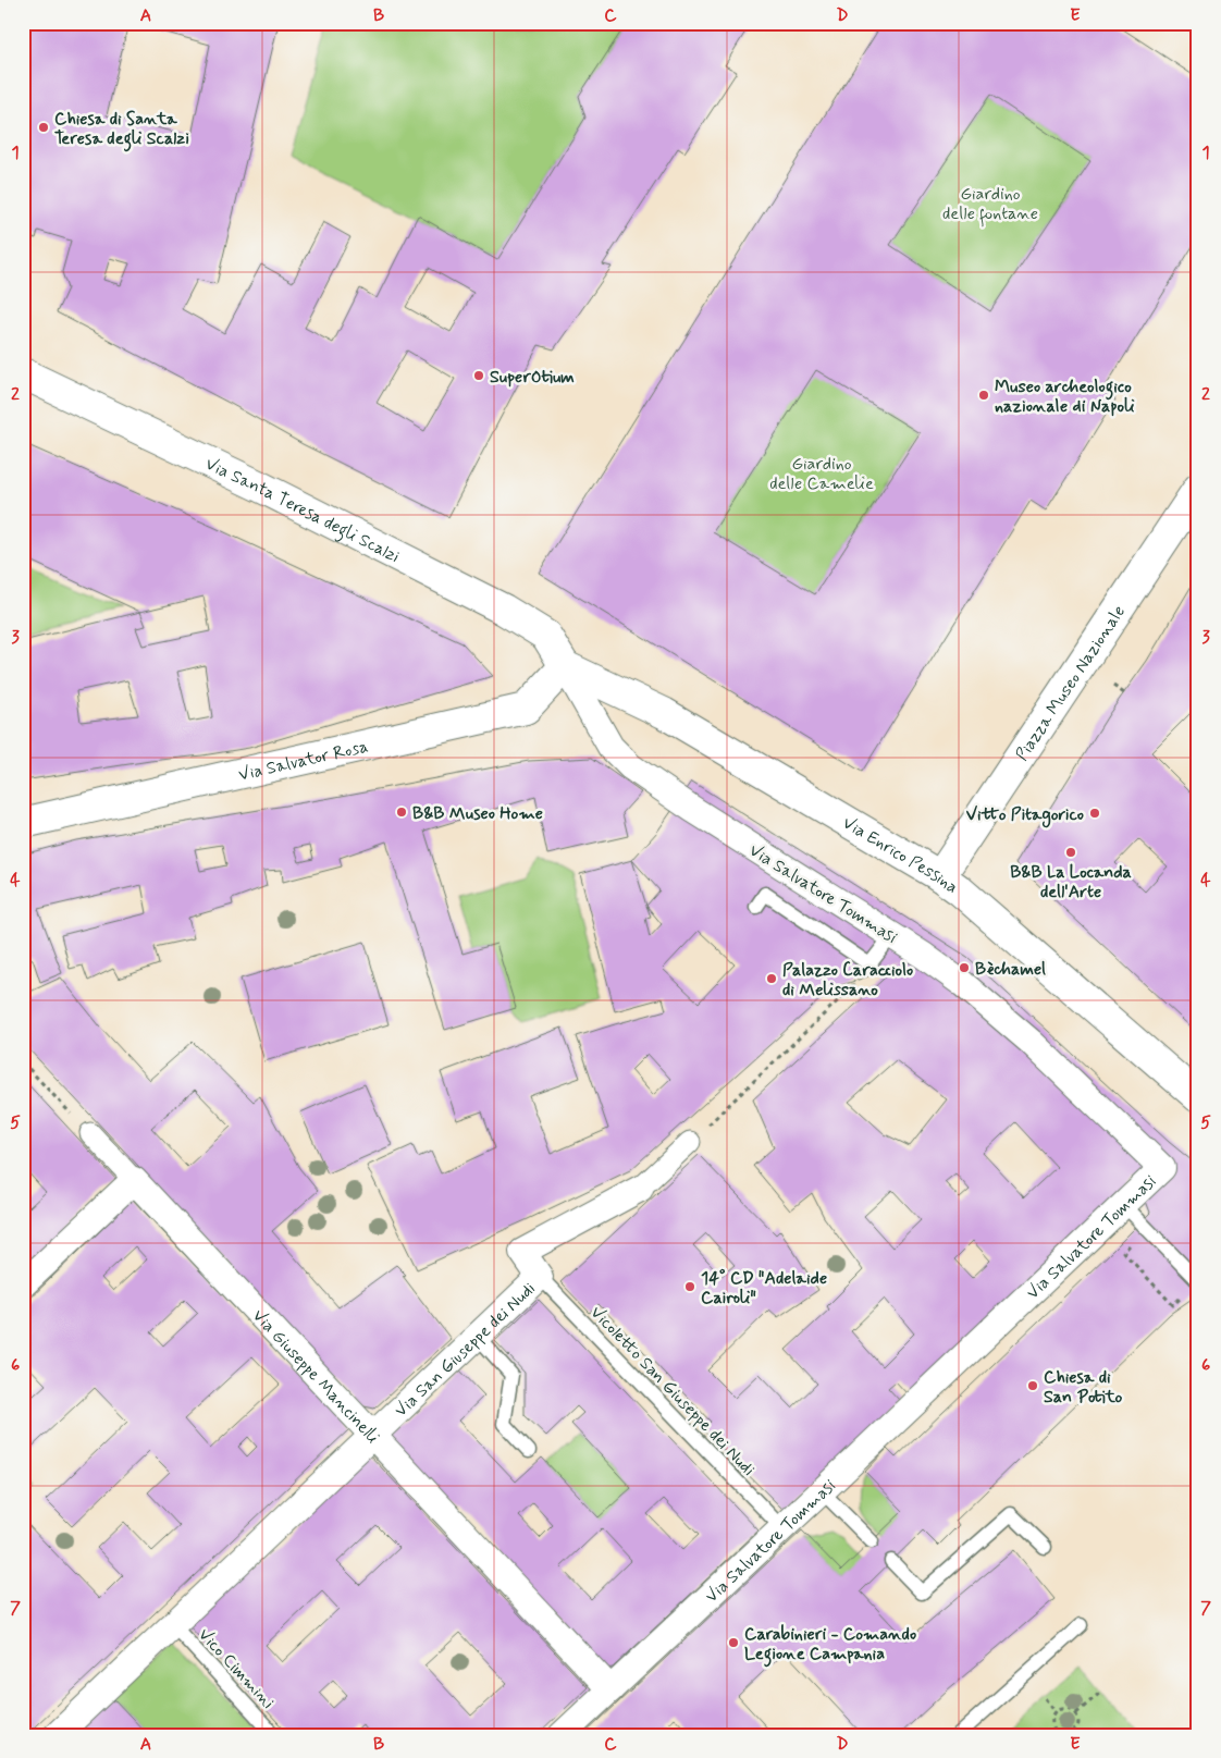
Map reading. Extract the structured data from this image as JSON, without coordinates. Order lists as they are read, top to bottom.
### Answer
{
  "streets": {
    "main road": [
      "Via Santa Teresa degli Scalzi",
      "Piazza Museo Nazionale",
      "Via Salvator Rosa",
      "Via Enrico Pessina"
    ],
    "street": ["Via Salvatore Tommasi", "Via San Giuseppe dei Nudi", "Via Giuseppe Mancinelli"],
    "lane": ["Vicoletto San Giuseppe dei Nudi", "Vico Cimmini"]
  },
  "crossings": [
    ["Via Santa Teresa degli Scalzi", "Via Salvator Rosa"],
    ["Via Santa Teresa degli Scalzi", "Via Enrico Pessina"],
    ["Via Santa Teresa degli Scalzi", "Via Salvatore Tommasi"],
    ["Piazza Museo Nazionale", "Via Enrico Pessina"],
    ["Via Salvator Rosa", "Via Enrico Pessina"],
    ["Via Salvator Rosa", "Via Salvatore Tommasi"],
    ["Via Enrico Pessina", "Via Salvatore Tommasi"],
    ["Via Salvatore Tommasi", "Via Giuseppe Mancinelli"],
    ["Via Salvatore Tommasi", "Vicoletto San Giuseppe dei Nudi"],
    ["Via San Giuseppe dei Nudi", "Via Giuseppe Mancinelli"],
    ["Via San Giuseppe dei Nudi", "Vicoletto San Giuseppe dei Nudi"],
    ["Via San Giuseppe dei Nudi", "Vico Cimmini"]
  ],
  "parks": ["Giardino delle fontane", "Giardino delle Camelie"],
  "places": [
    "Chiesa di Santa Teresa degli Scalzi",
    "SuperOtium",
    "Museo archeologico nazionale di Napoli",
    "B&B Museo Home",
    "Vitto Pitagorico",
    "B&B La Locanda dell'Arte",
    "Bèchamel",
    "Palazzo Caracciolo di Melissano",
    "14° CD \"Adelaide Cairoli\"",
    "Chiesa di San Potito",
    "Carabinieri - Comando Legione Campania"
  ],
  "grid": {
    "columns": [
      "A",
      "B",
      "C",
      "D",
      "E"
    ],
    "rows": [
      "1",
      "2",
      "3",
      "4",
      "5",
      "6",
      "7"
    ]
  }
}
